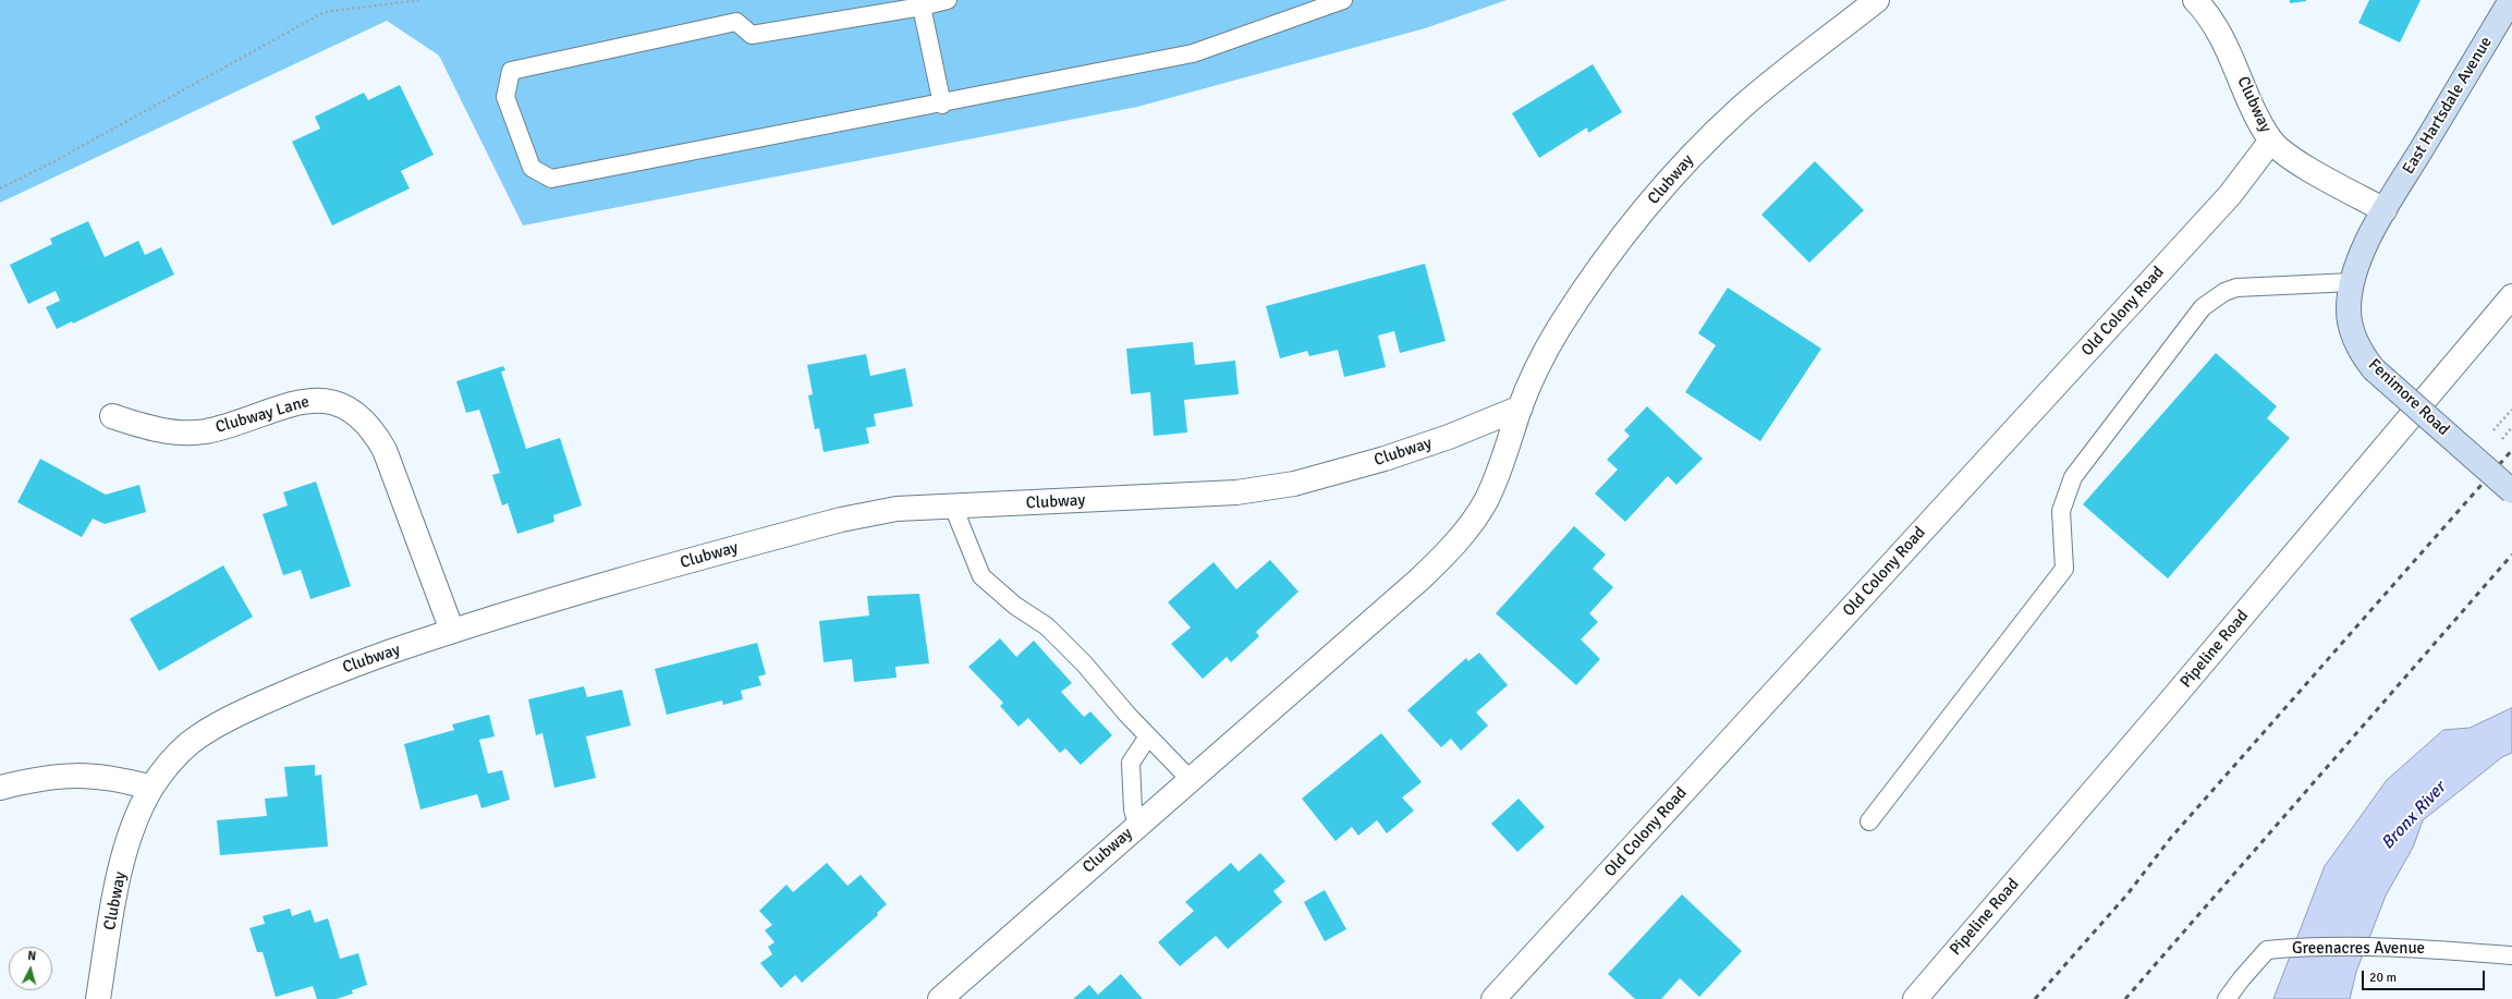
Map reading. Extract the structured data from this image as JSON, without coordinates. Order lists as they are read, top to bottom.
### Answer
{
  "streets": {
    "main road": ["East Hartsdale Avenue", "Fenimore Road"],
    "street": [
      "Clubway",
      "Old Colony Road",
      "Clubway Lane",
      "Pipeline Road"
    ],
    "lane": ["Greenacres Avenue"]
  },
  "crossings": [
    ["Clubway", "East Hartsdale Avenue"],
    ["Clubway", "Old Colony Road"],
    ["Clubway", "Fenimore Road"],
    ["Clubway", "Clubway Lane"],
    ["East Hartsdale Avenue", "Fenimore Road"]
  ],
  "water": ["Bronx River"],
  "scale_bar": "20 m",
  "north": "top"
}
